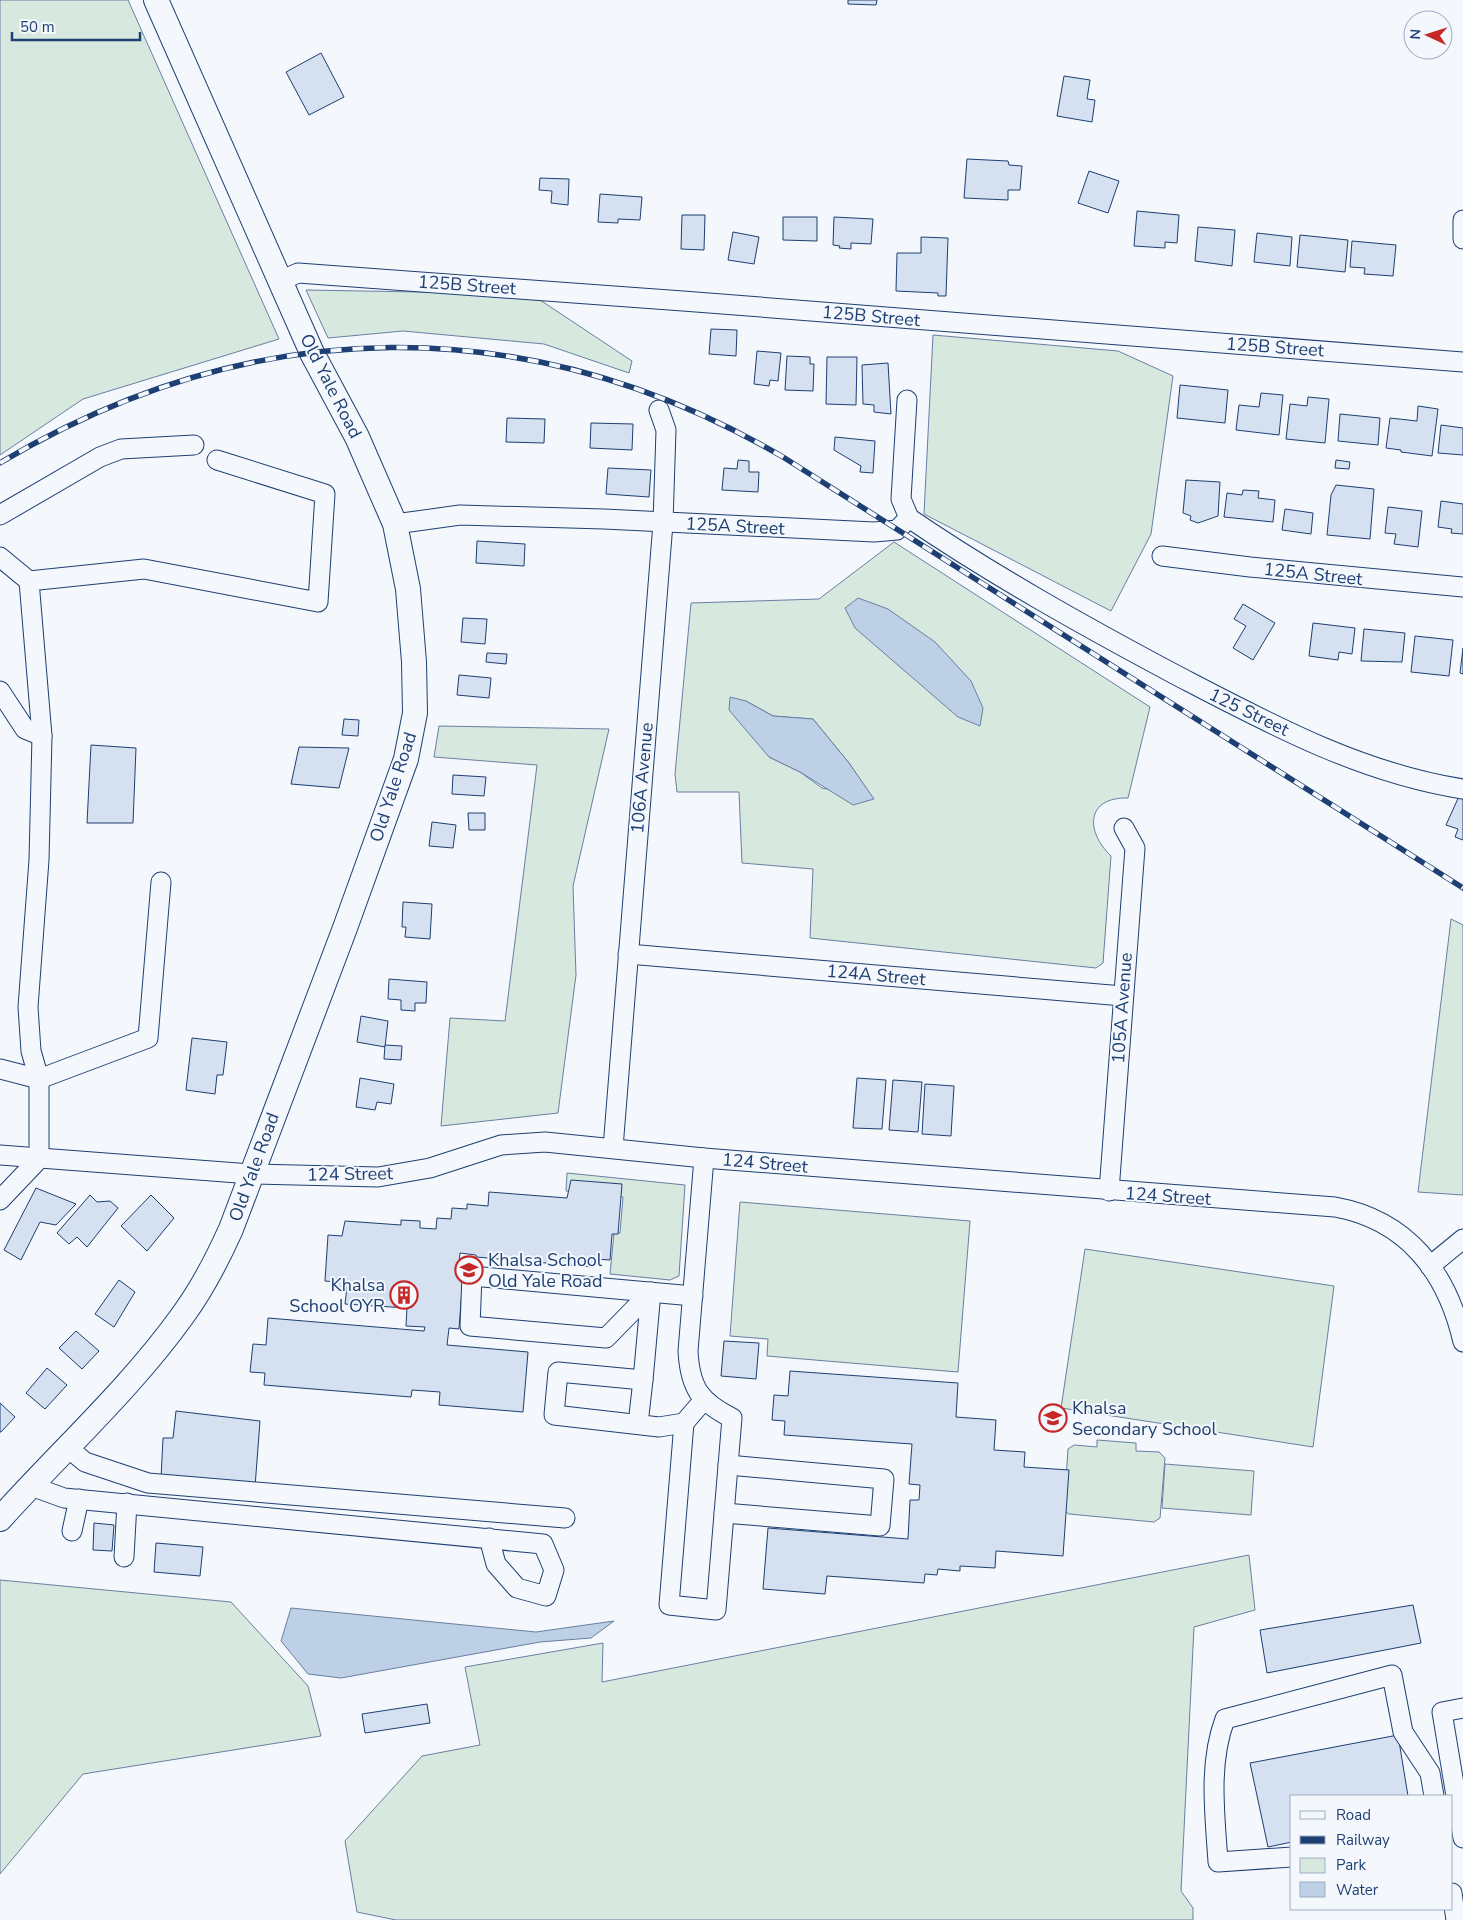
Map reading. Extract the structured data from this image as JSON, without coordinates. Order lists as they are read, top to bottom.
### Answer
{
  "streets": {
    "main road": ["Old Yale Road"],
    "street": [
      "125B Street",
      "125A Street",
      "125 Street",
      "106A Avenue",
      "124A Street",
      "105A Avenue",
      "124 Street"
    ]
  },
  "crossings": [
    ["125B Street", "Old Yale Road"],
    ["Old Yale Road", "125A Street"],
    ["Old Yale Road", "124 Street"],
    ["125A Street", "125 Street"],
    ["125A Street", "106A Avenue"],
    ["106A Avenue", "124A Street"],
    ["106A Avenue", "124 Street"],
    ["124A Street", "105A Avenue"],
    ["105A Avenue", "124 Street"]
  ],
  "places": {
    "school or university": ["Khalsa School Old Yale Road", "Khalsa Secondary School"],
    "building": ["Khalsa School OYR"]
  },
  "legend": [
    "Road",
    "Railway",
    "Park",
    "Water"
  ],
  "scale_bar": "50 m",
  "north": "left"
}
